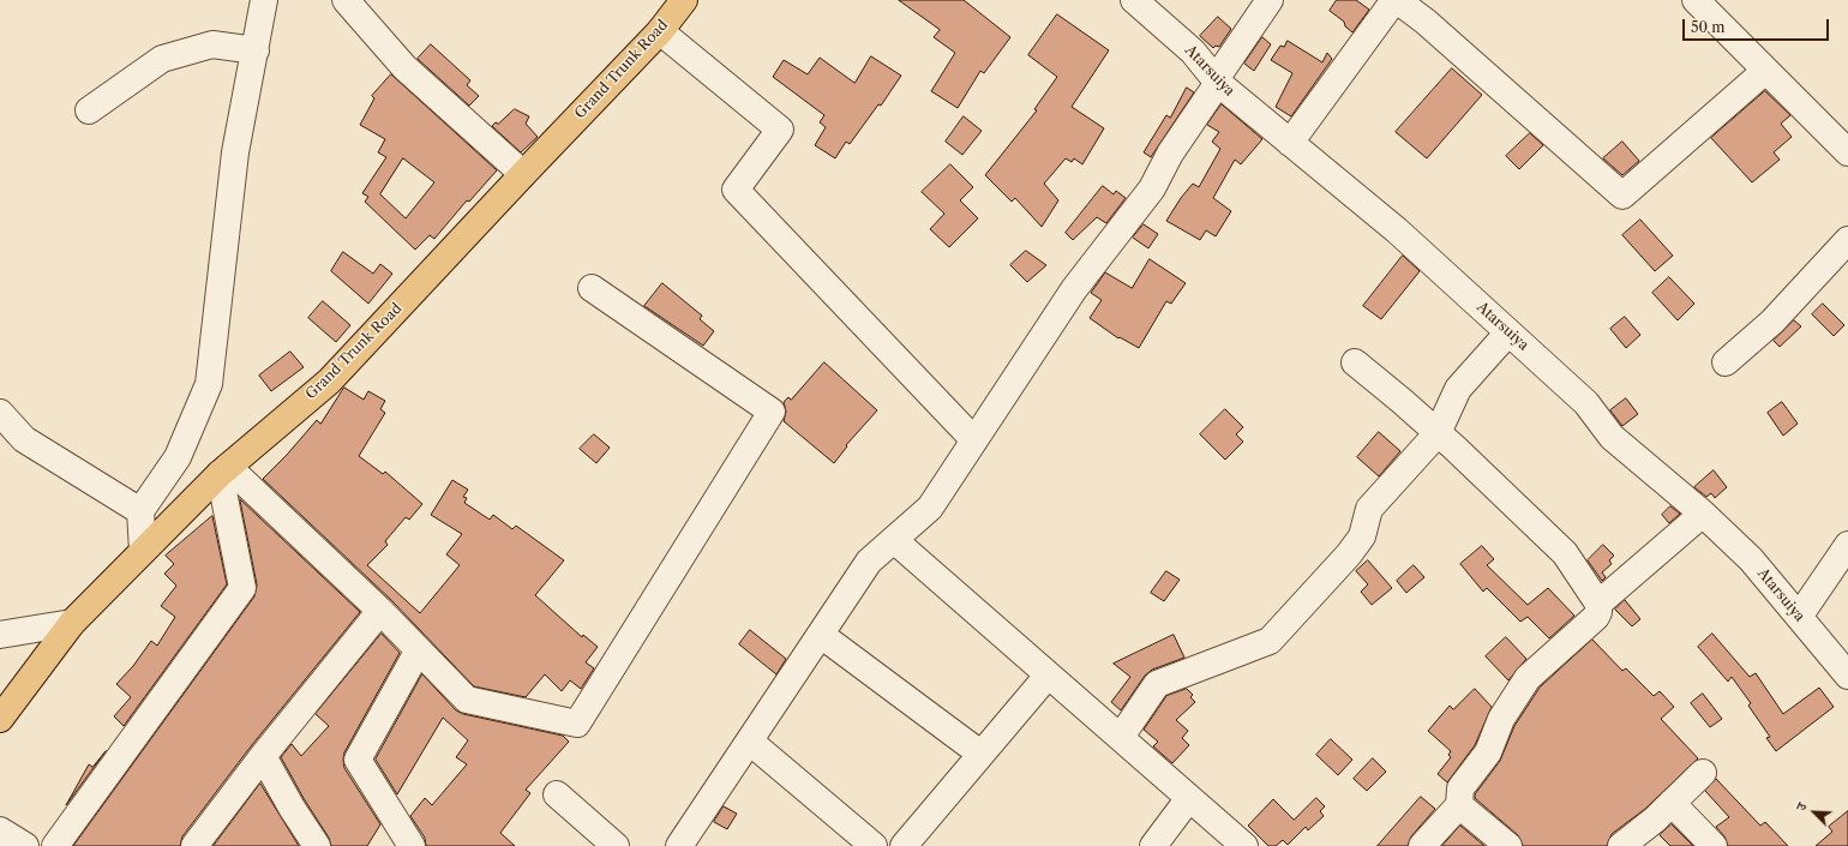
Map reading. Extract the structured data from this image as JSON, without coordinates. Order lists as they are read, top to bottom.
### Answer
{
  "streets": {
    "main road": ["Grand Trunk Road"],
    "street": ["Atarsuiya"]
  },
  "scale_bar": "50 m",
  "north": "top left"
}
